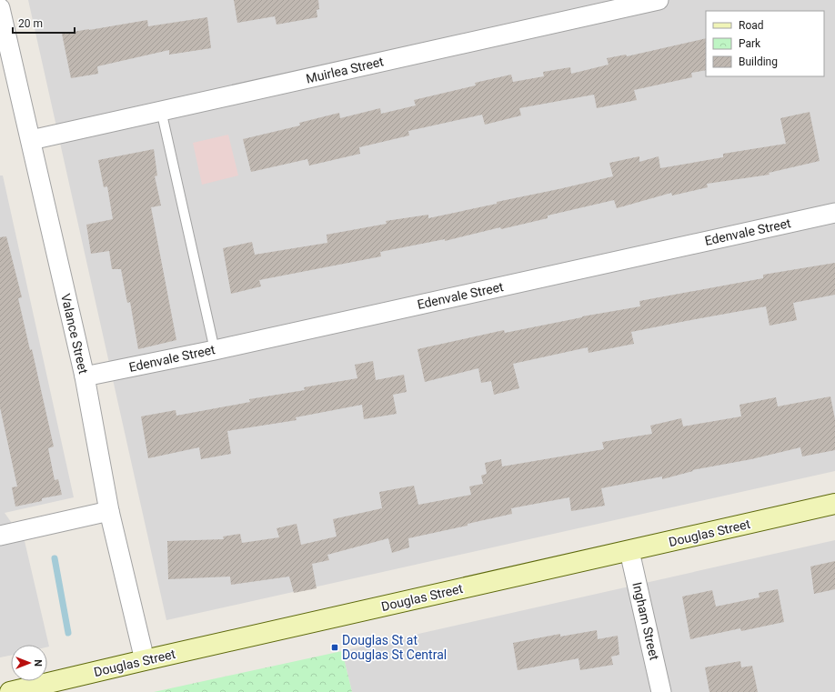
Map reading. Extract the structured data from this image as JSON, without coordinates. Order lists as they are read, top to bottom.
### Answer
{
  "streets": {
    "main road": ["Douglas Street"],
    "street": [
      "Muirlea Street",
      "Edenvale Street",
      "Valance Street",
      "Ingham Street"
    ]
  },
  "crossings": [
    ["Muirlea Street", "Valance Street"],
    ["Edenvale Street", "Valance Street"],
    ["Valance Street", "Douglas Street"],
    ["Douglas Street", "Ingham Street"]
  ],
  "places": {
    "transit": ["Douglas St at Douglas St Central"]
  },
  "legend": ["Road", "Park", "Building"],
  "scale_bar": "20 m",
  "north": "right"
}
